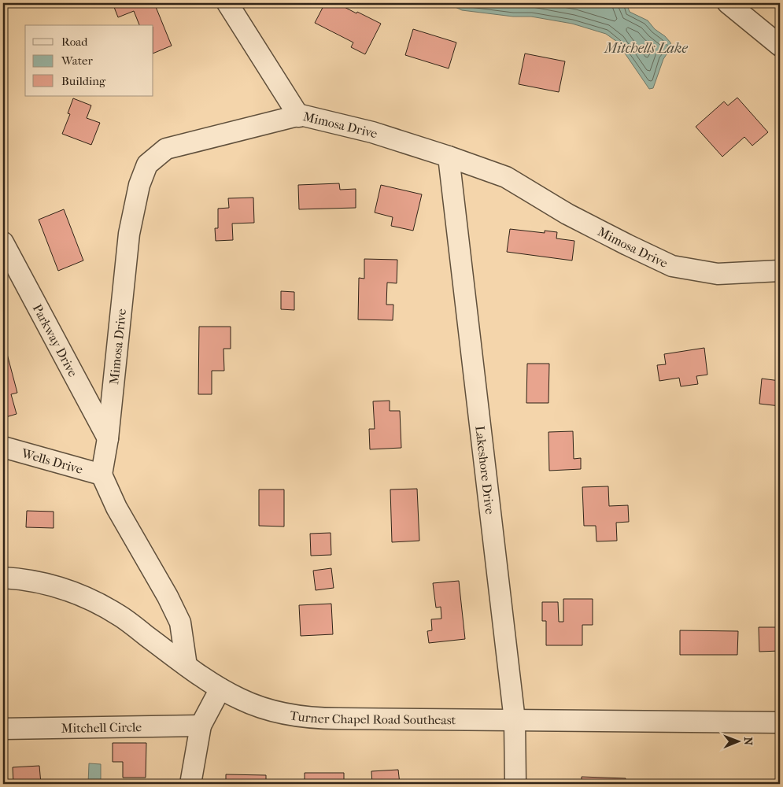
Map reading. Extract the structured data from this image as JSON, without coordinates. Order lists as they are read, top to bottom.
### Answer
{
  "streets": {
    "street": [
      "Mimosa Drive",
      "Parkway Drive",
      "Wells Drive",
      "Lakeshore Drive",
      "Turner Chapel Road Southeast",
      "Mitchell Circle"
    ]
  },
  "crossings": [
    ["Mimosa Drive", "Parkway Drive"],
    ["Mimosa Drive", "Wells Drive"],
    ["Mimosa Drive", "Lakeshore Drive"],
    ["Lakeshore Drive", "Turner Chapel Road Southeast"]
  ],
  "water": ["Mitchells Lake"],
  "legend": ["Road", "Water", "Building"],
  "north": "right"
}
